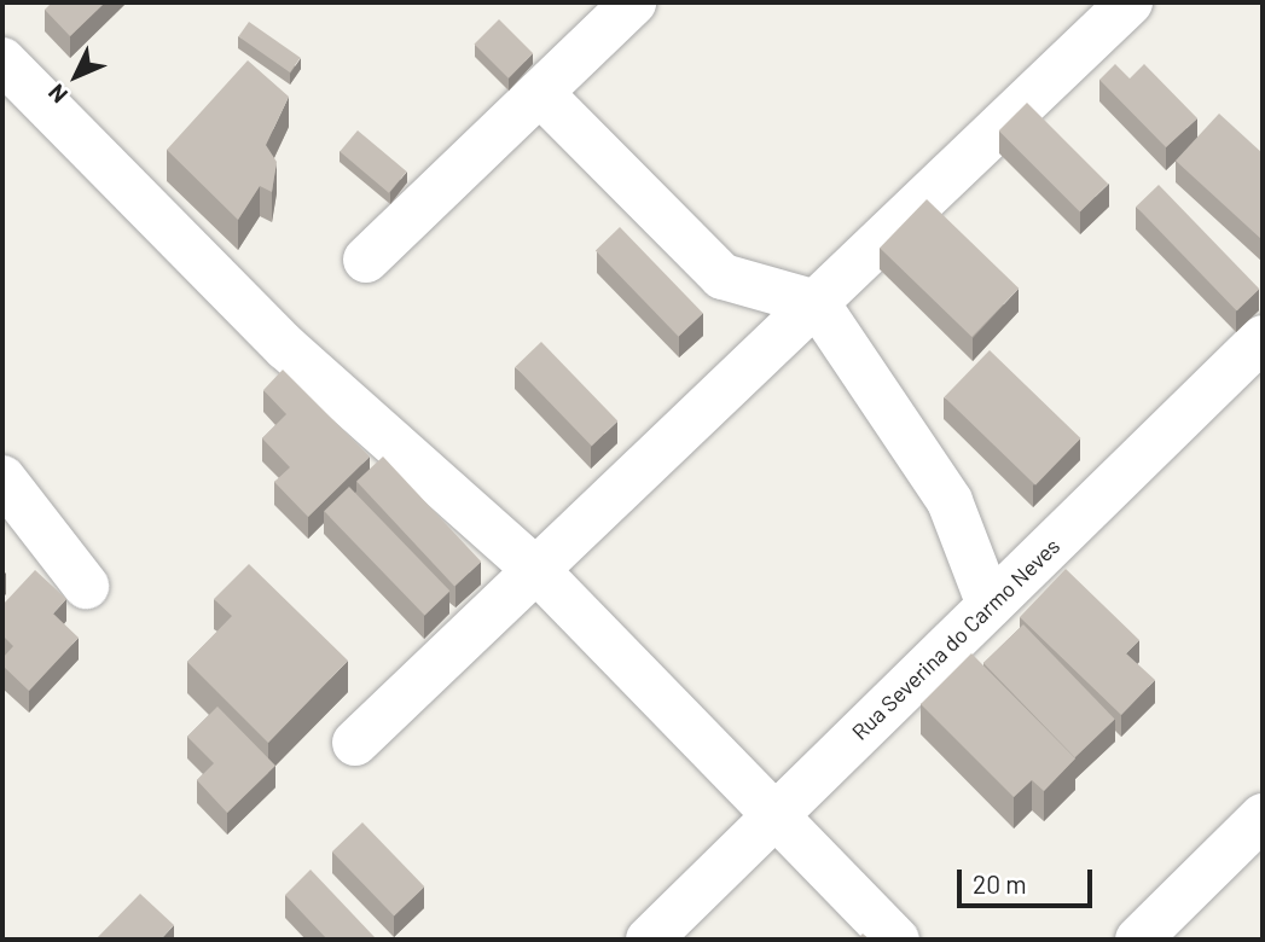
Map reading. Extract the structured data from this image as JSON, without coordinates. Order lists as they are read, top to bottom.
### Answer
{
  "streets": {
    "street": ["Rua Severina do Carmo Neves"]
  },
  "scale_bar": "20 m",
  "north": "bottom left"
}
